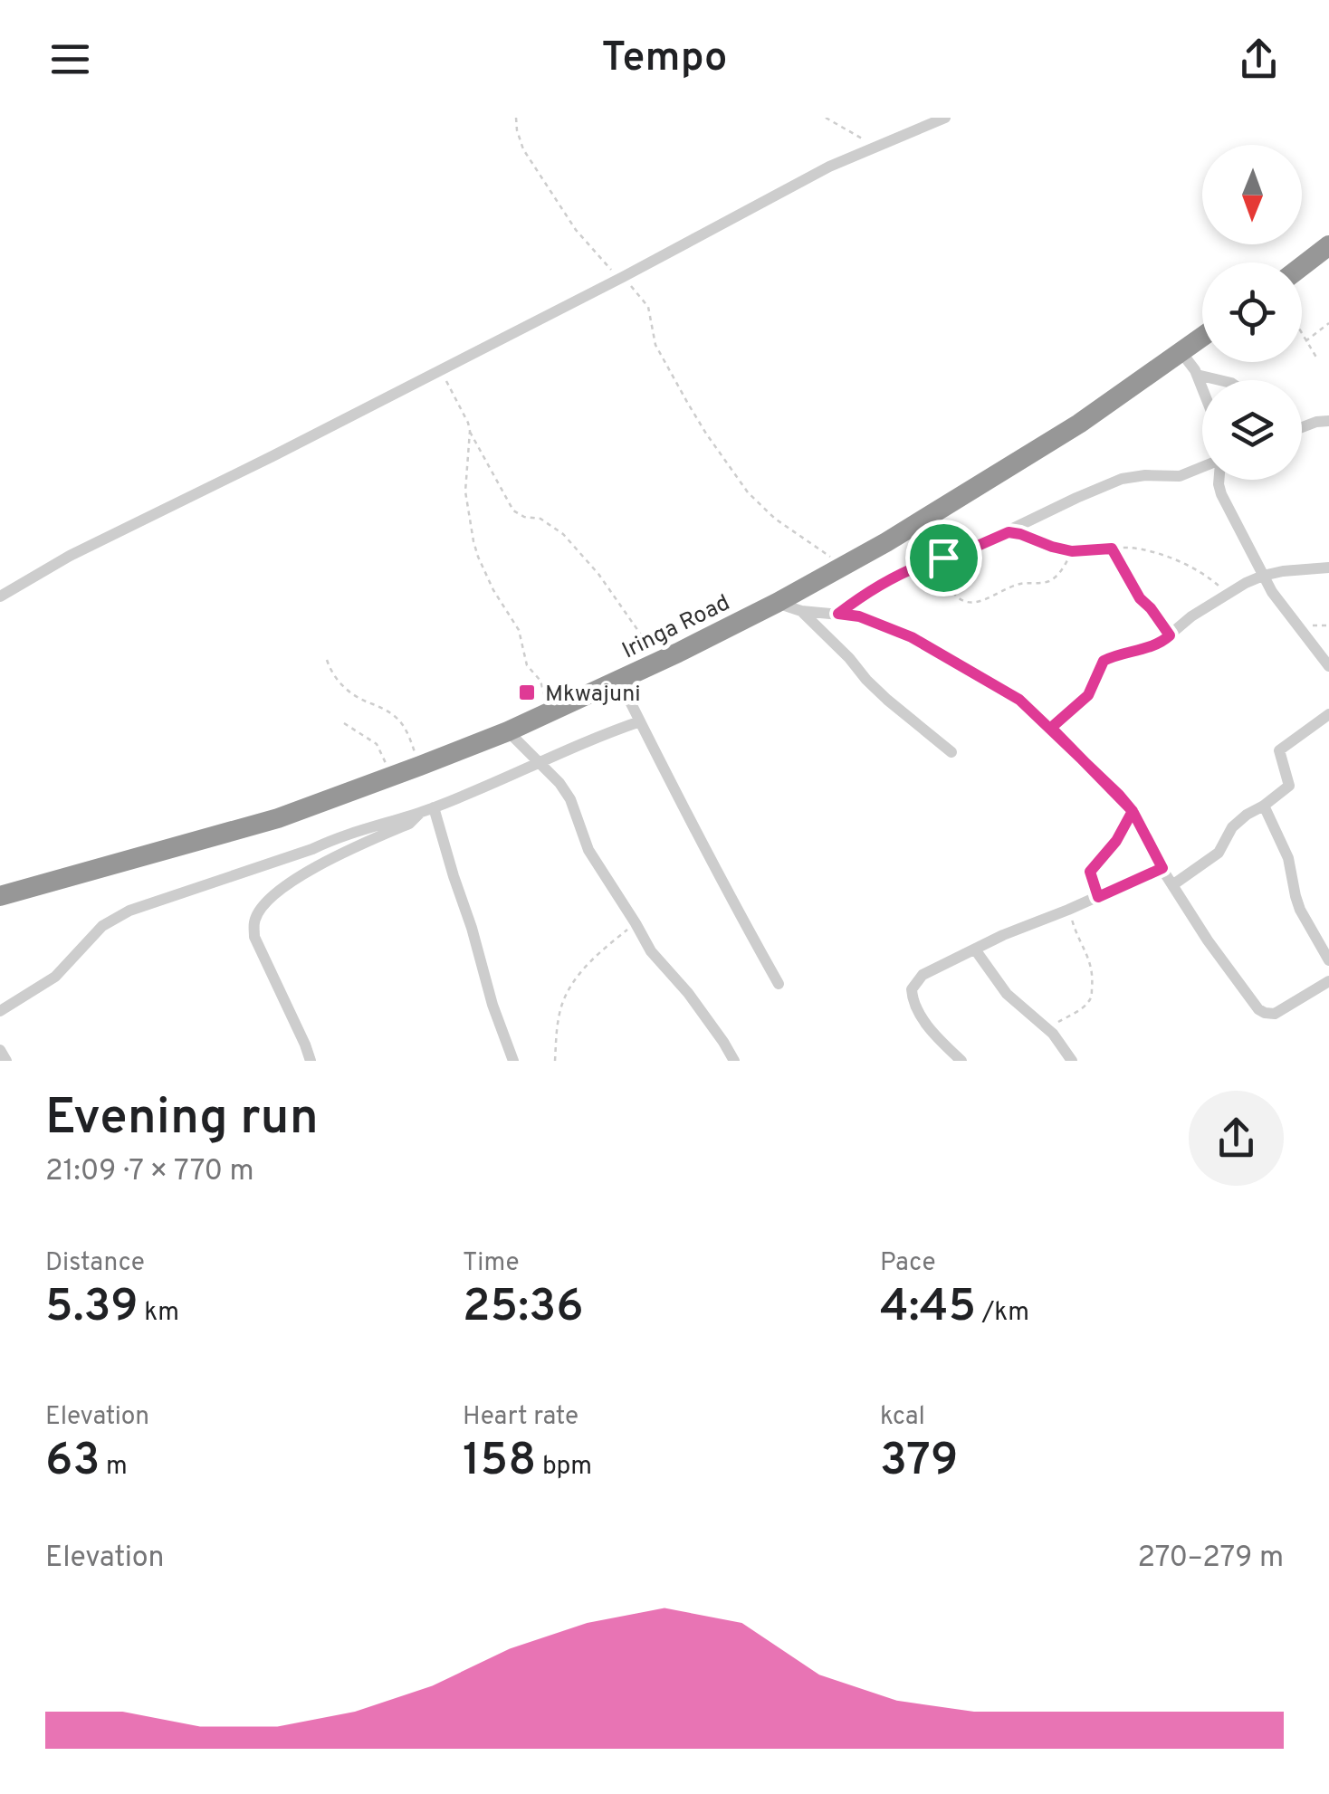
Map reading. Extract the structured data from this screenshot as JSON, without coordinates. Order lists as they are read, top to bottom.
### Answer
{
  "streets": {
    "highway": ["Iringa Road"]
  },
  "places": {
    "transit": ["Mkwajuni"]
  },
  "north": "bottom",
  "page": {
    "header": "Tempo",
    "heading": ["Evening run", "21:09 · 7 × 770 m"],
    "stats": [
      ["Distance", "5.39 km"],
      ["Time", "25:36"],
      ["Pace", "4:45 /km"],
      ["Elevation", "63 m"],
      ["Heart rate", "158 bpm"],
      ["kcal", "379"]
    ],
    "chart": ["Elevation", "270–279 m"]
  }
}
